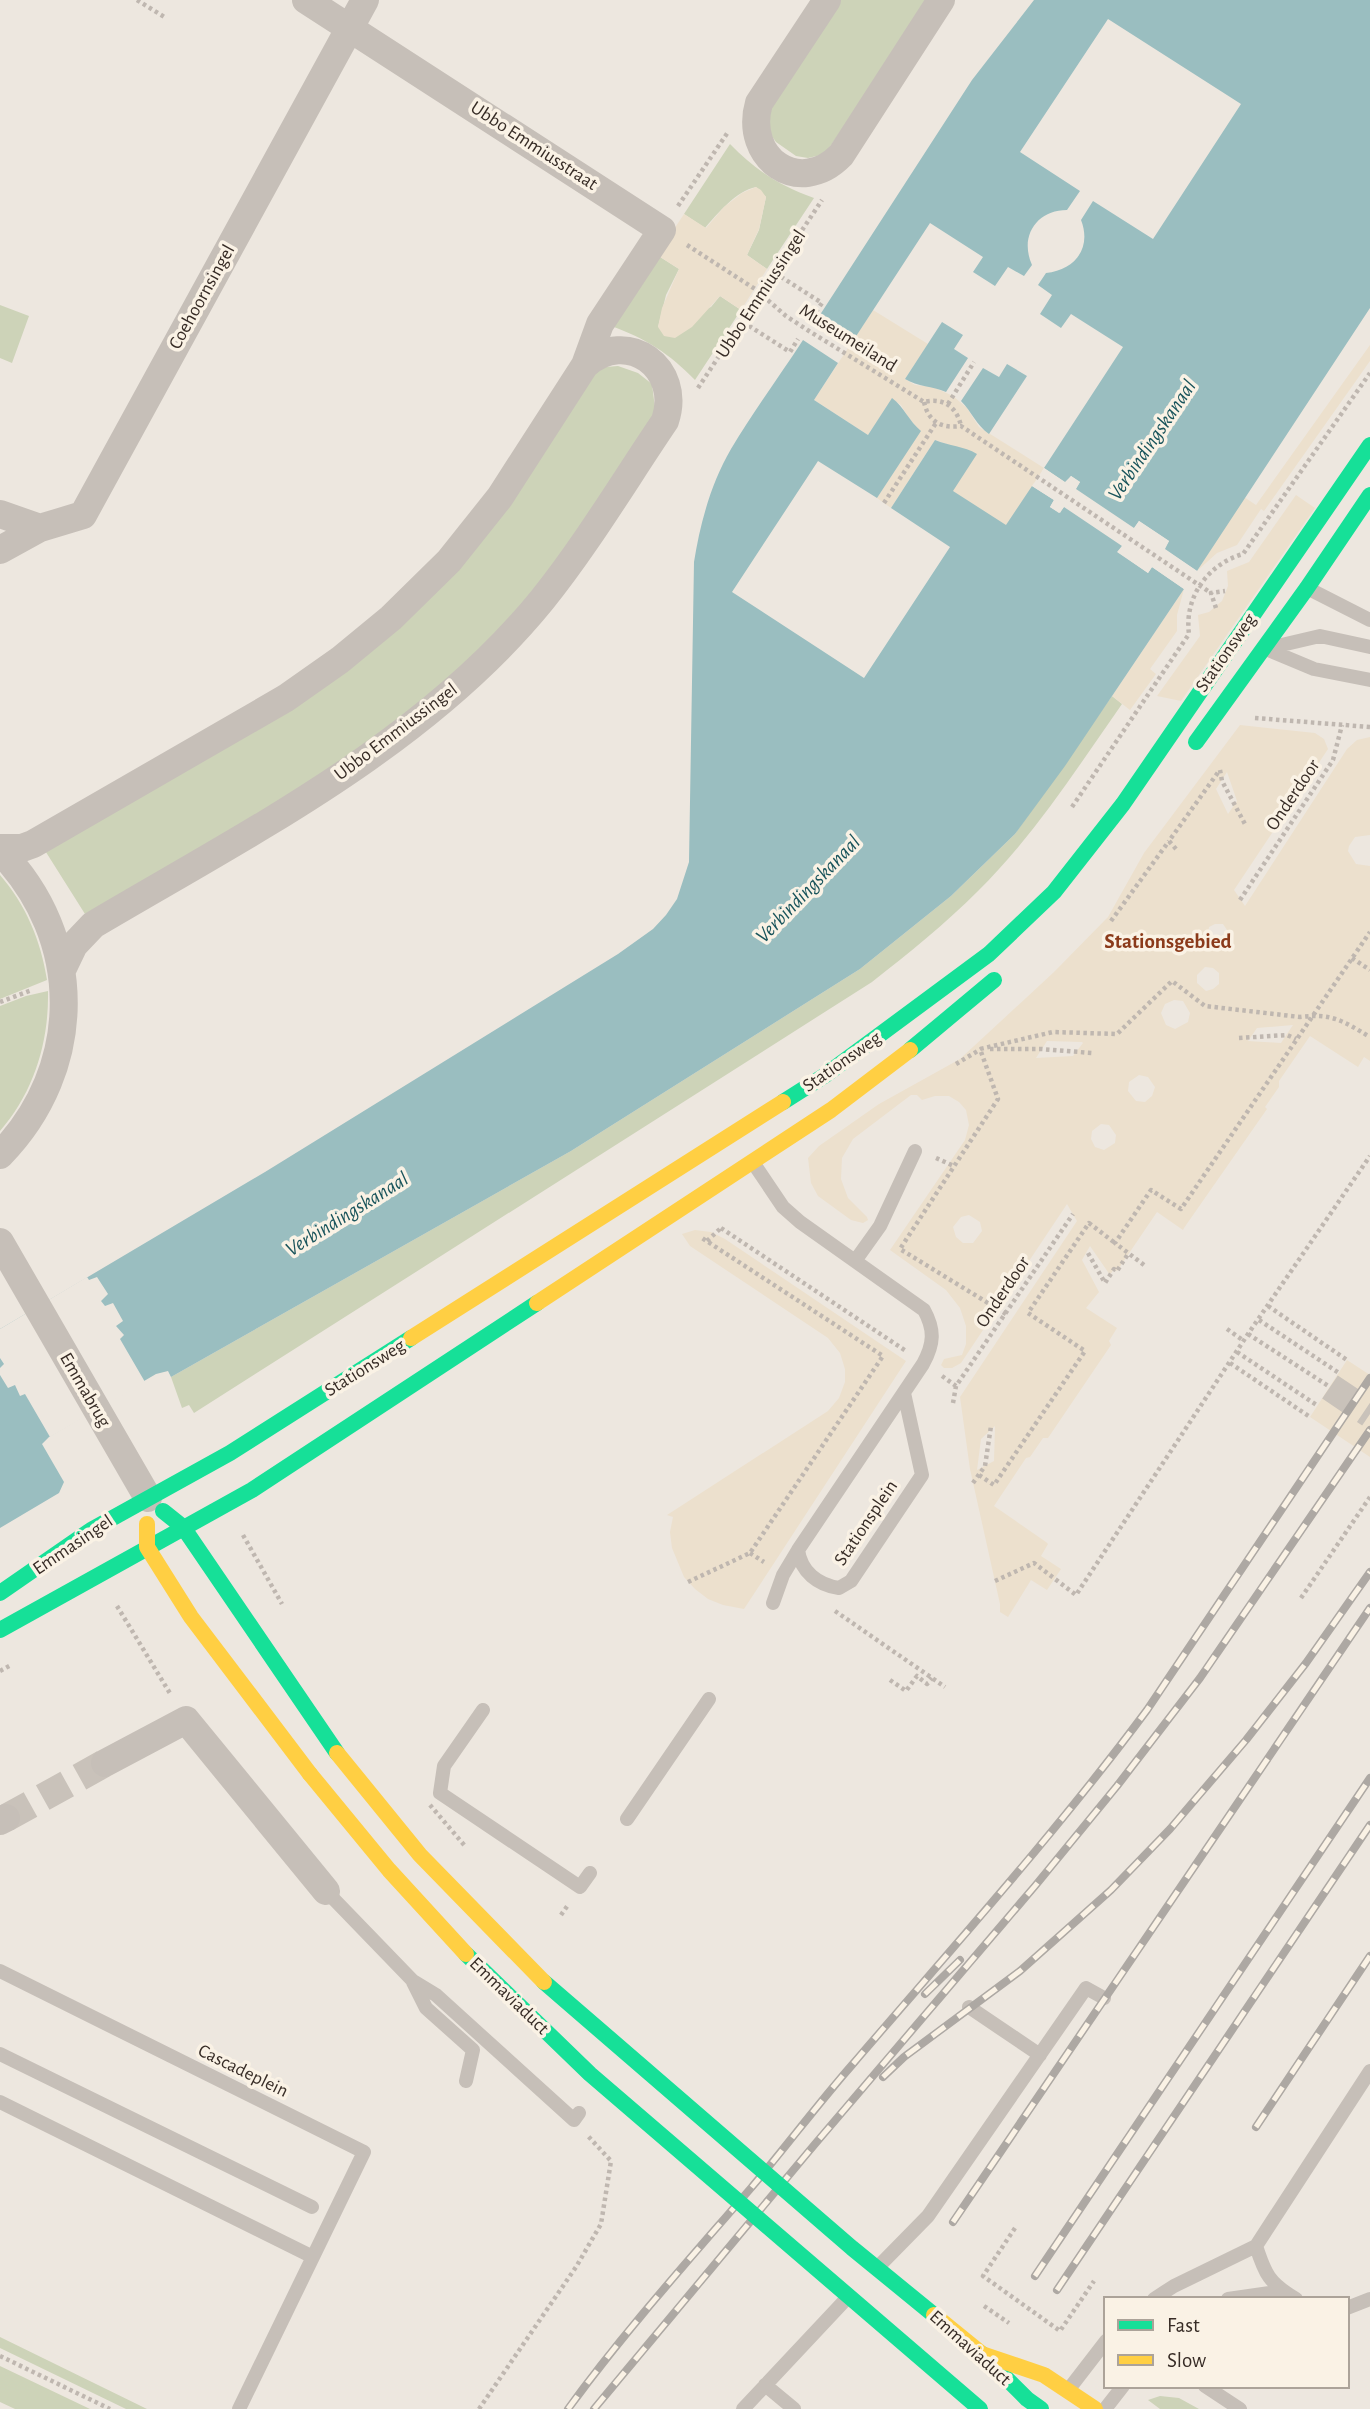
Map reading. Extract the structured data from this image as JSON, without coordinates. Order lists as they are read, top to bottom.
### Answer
{
  "streets": {
    "main road": [
      "Stationsweg",
      "Emmabrug",
      "Emmasingel",
      "Emmaviaduct"
    ],
    "street": ["Ubbo Emmiusstraat", "Ubbo Emmiussingel", "Coehoornsingel"],
    "lane": ["Stationsplein", "Cascadeplein"],
    "path": ["Museumeiland", "Onderdoor"]
  },
  "crossings": [
    ["Ubbo Emmiusstraat", "Coehoornsingel"],
    ["Ubbo Emmiussingel", "Museumeiland"],
    ["Stationsweg", "Emmabrug"],
    ["Stationsweg", "Emmasingel"],
    ["Stationsweg", "Emmaviaduct"],
    ["Emmabrug", "Emmasingel"],
    ["Emmabrug", "Emmaviaduct"],
    ["Emmasingel", "Emmaviaduct"]
  ],
  "districts": ["Stationsgebied"],
  "water": ["Verbindingskanaal"],
  "legend": ["Fast", "Slow"]
}
